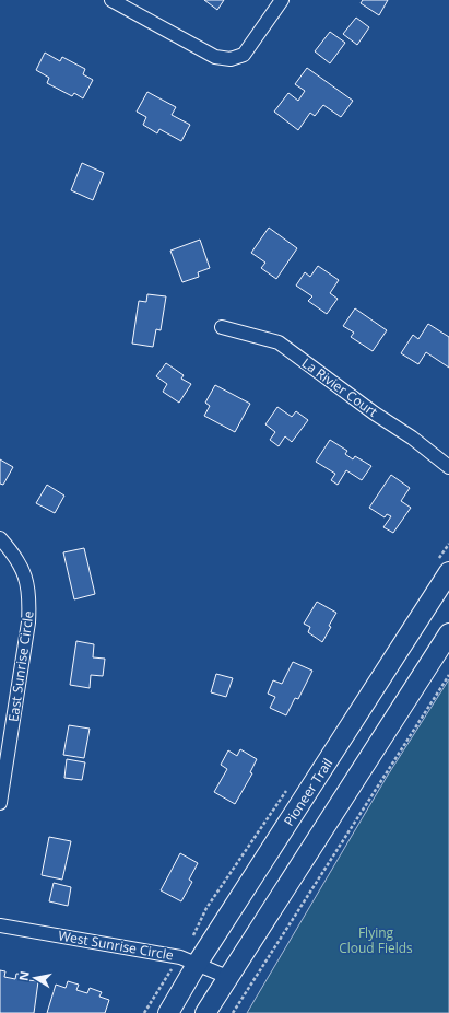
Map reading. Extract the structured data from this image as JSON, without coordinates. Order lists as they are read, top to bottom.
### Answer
{
  "streets": {
    "main road": ["Pioneer Trail"],
    "street": ["La Rivier Court", "East Sunrise Circle", "West Sunrise Circle"]
  },
  "crossings": [
    ["Pioneer Trail", "West Sunrise Circle"]
  ],
  "parks": ["Flying Cloud Fields"],
  "north": "left"
}
